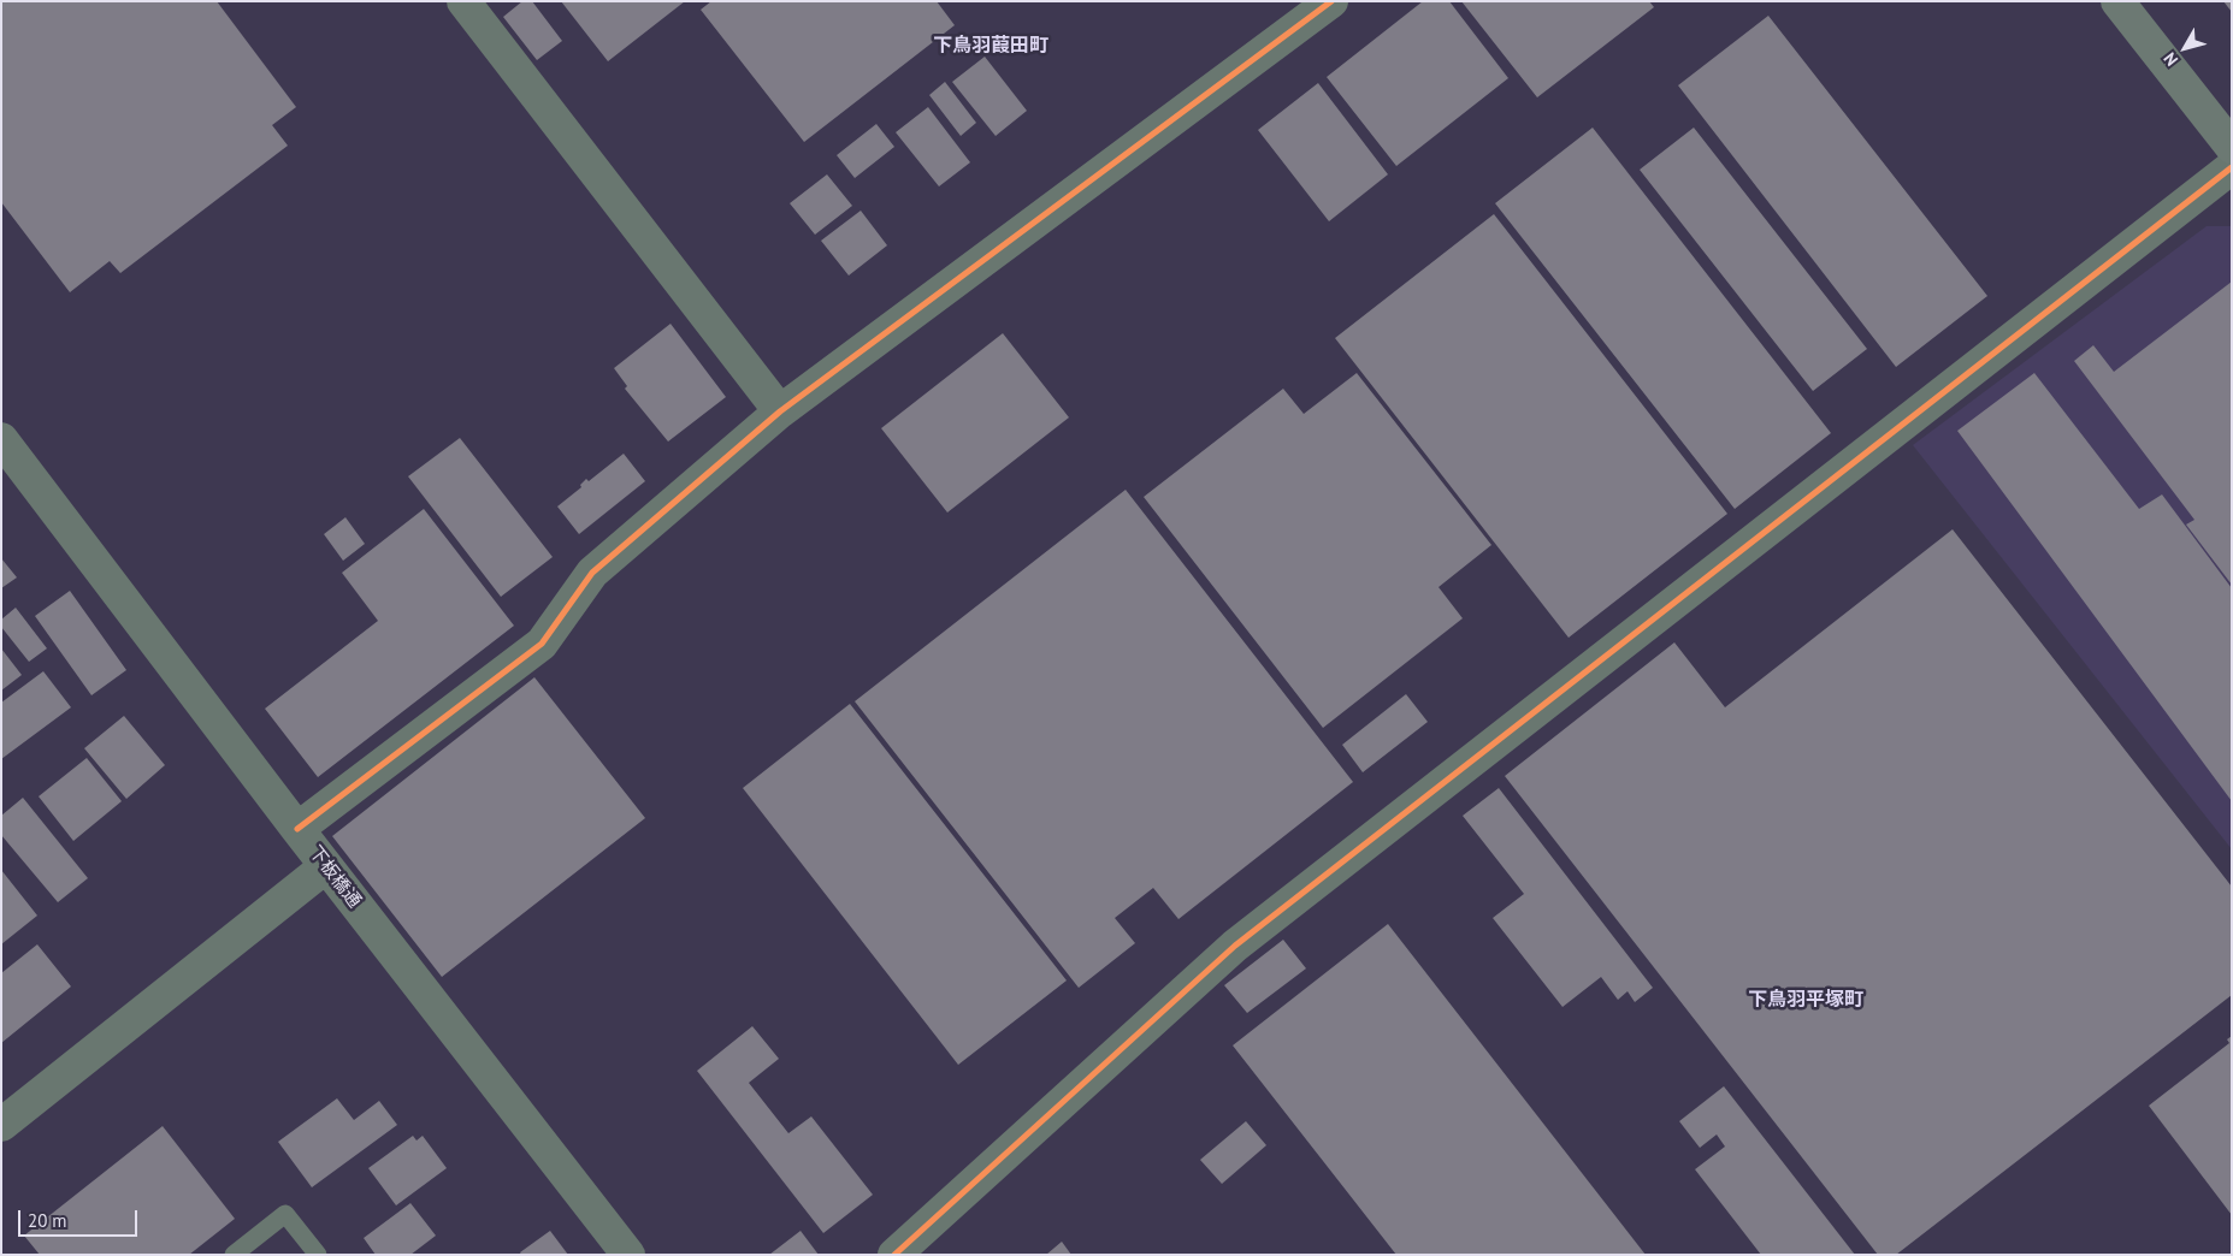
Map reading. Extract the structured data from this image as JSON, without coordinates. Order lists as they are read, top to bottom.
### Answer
{
  "streets": {
    "street": ["下板橋通"]
  },
  "districts": ["下鳥羽葭田町", "下鳥羽平塚町"],
  "scale_bar": "20 m",
  "north": "bottom left"
}
